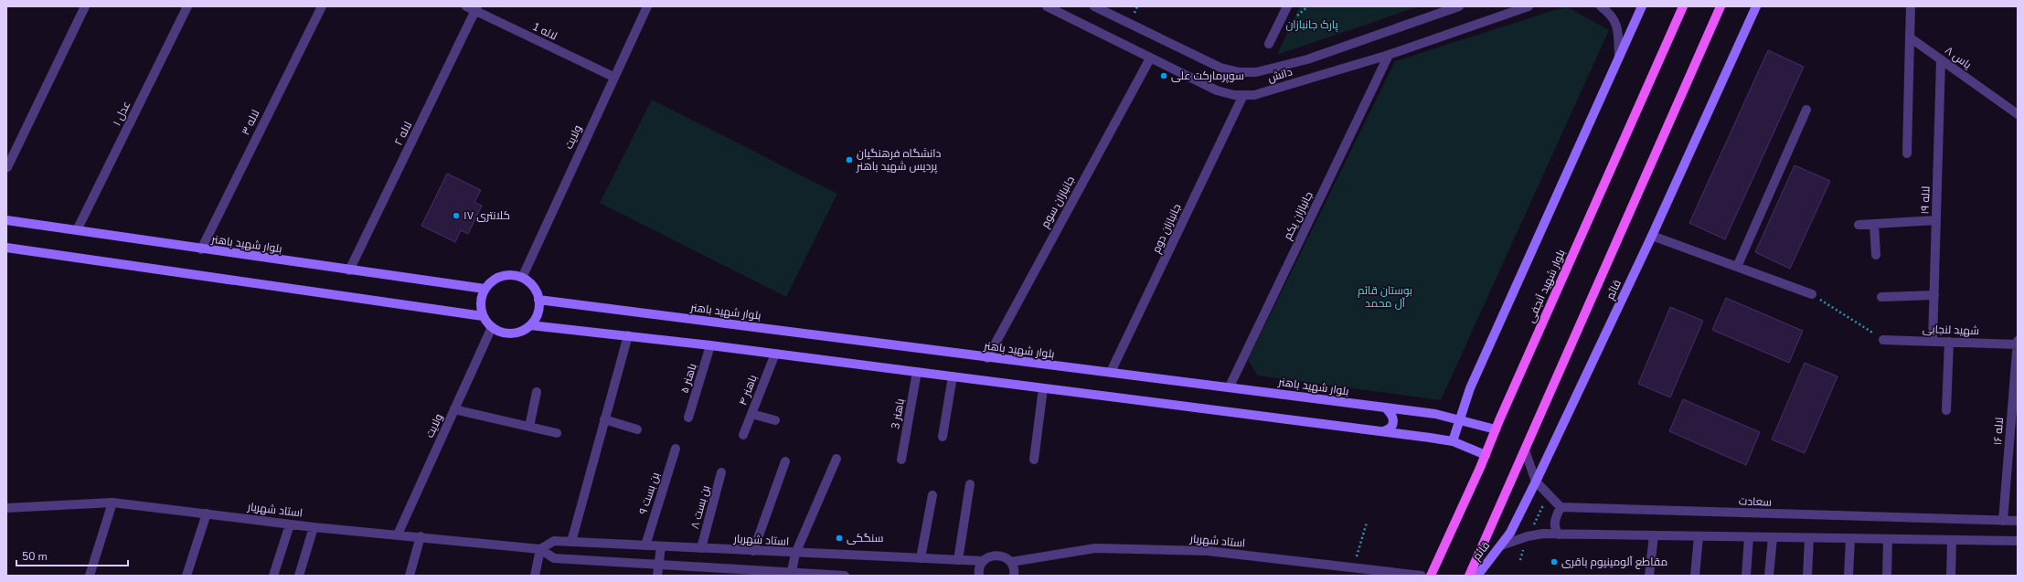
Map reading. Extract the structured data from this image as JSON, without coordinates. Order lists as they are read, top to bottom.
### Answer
{
  "streets": {
    "main road": ["بلوار شهید باهنر", "بلوار شهید آنجفی", "قائم"],
    "street": [
      "لاله 1",
      "یاس ۸",
      "دانش",
      "عدل ۱",
      "لاله ۳",
      "لاله ۲",
      "ولایت",
      "لاله ۱۹",
      "جانبازان سوم",
      "جانبازان یکم",
      "جانبازان دوم",
      "شهید لنجابی",
      "باهنر ۵",
      "باهنر ۴",
      "باهنر 3",
      "لاله ۱۶",
      "بن بست ۹",
      "سعادت",
      "بن بست ۸",
      "استاد شهریار"
    ]
  },
  "crossings": [
    ["لاله 1", "لاله ۲"],
    ["لاله 1", "ولایت"],
    ["یاس ۸", "لاله ۱۹"],
    ["دانش", "جانبازان سوم"],
    ["دانش", "جانبازان یکم"],
    ["دانش", "جانبازان دوم"],
    ["عدل ۱", "بلوار شهید باهنر"],
    ["لاله ۳", "بلوار شهید باهنر"],
    ["لاله ۲", "بلوار شهید باهنر"],
    ["ولایت", "بلوار شهید باهنر"],
    ["ولایت", "استاد شهریار"],
    ["لاله ۱۹", "شهید لنجابی"],
    ["جانبازان سوم", "بلوار شهید باهنر"],
    ["جانبازان یکم", "بلوار شهید باهنر"],
    ["جانبازان دوم", "بلوار شهید باهنر"],
    ["بلوار شهید باهنر", "بلوار شهید آنجفی"],
    ["شهید لنجابی", "لاله ۱۶"],
    ["لاله ۱۶", "سعادت"],
    ["بن بست ۹", "استاد شهریار"],
    ["بن بست ۸", "استاد شهریار"]
  ],
  "parks": ["پارک جانبازان", "بوستان قائم آل محمد"],
  "places": [
    "سوپرمارکت علی",
    "دانشگاه فرهنگیان پردیس شهید باهنر",
    "کلانتری ۱۷",
    "سنگکی",
    "مقاطع آلومینیوم باقری"
  ],
  "scale_bar": "50 m"
}
